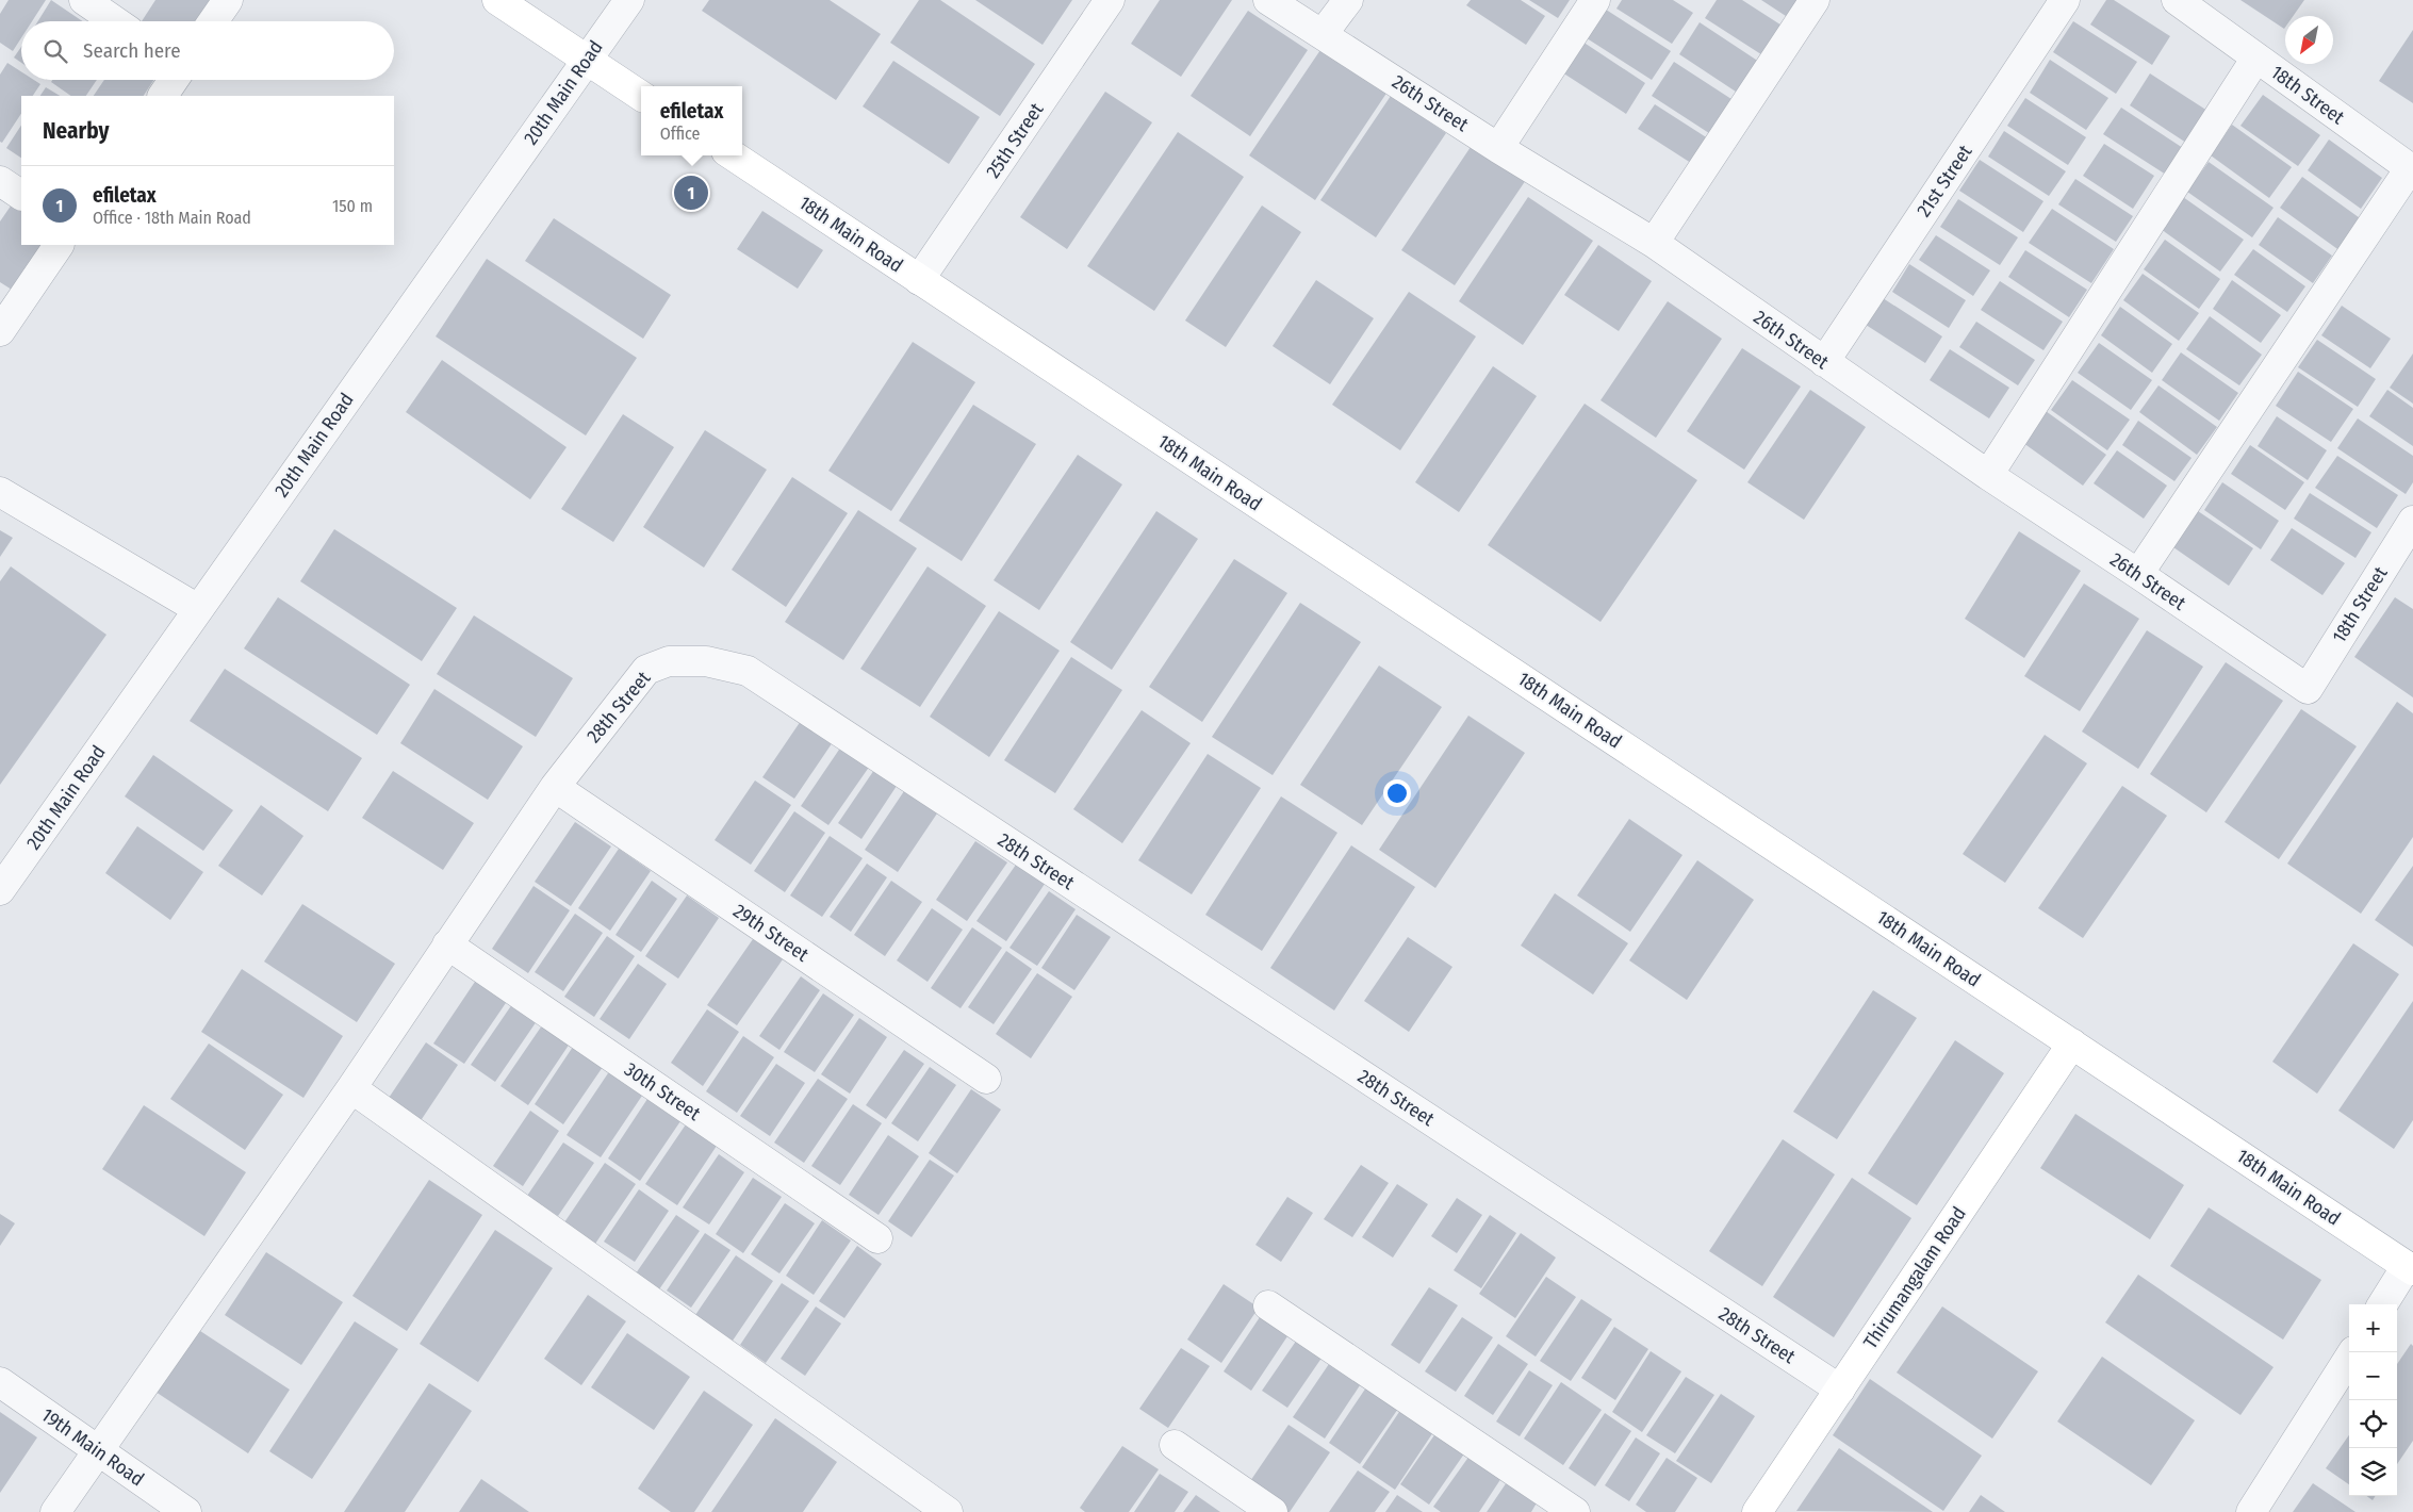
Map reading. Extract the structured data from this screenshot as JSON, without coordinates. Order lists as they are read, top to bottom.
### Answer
{
  "streets": {
    "street": [
      "20th Main Road",
      "18th Street",
      "26th Street",
      "25th Street",
      "21st Street",
      "18th Main Road",
      "28th Street",
      "29th Street",
      "30th Street",
      "Thirumangalam Road",
      "19th Main Road"
    ]
  },
  "crossings": [
    ["18th Street", "26th Street"],
    ["26th Street", "21st Street"],
    ["25th Street", "18th Main Road"],
    ["18th Main Road", "Thirumangalam Road"],
    ["28th Street", "29th Street"],
    ["28th Street", "30th Street"],
    ["28th Street", "Thirumangalam Road"],
    ["28th Street", "19th Main Road"]
  ],
  "north": "bottom left",
  "page": {
    "search": "Search here",
    "popup": ["efiletax", "Office"],
    "heading": "Nearby",
    "list": [
      {
        "mark": "1",
        "name": "efiletax",
        "note": "Office · 18th Main Road",
        "value": "150 m"
      }
    ],
    "pins": "1",
    "map_buttons": ["+", "−"]
  }
}
